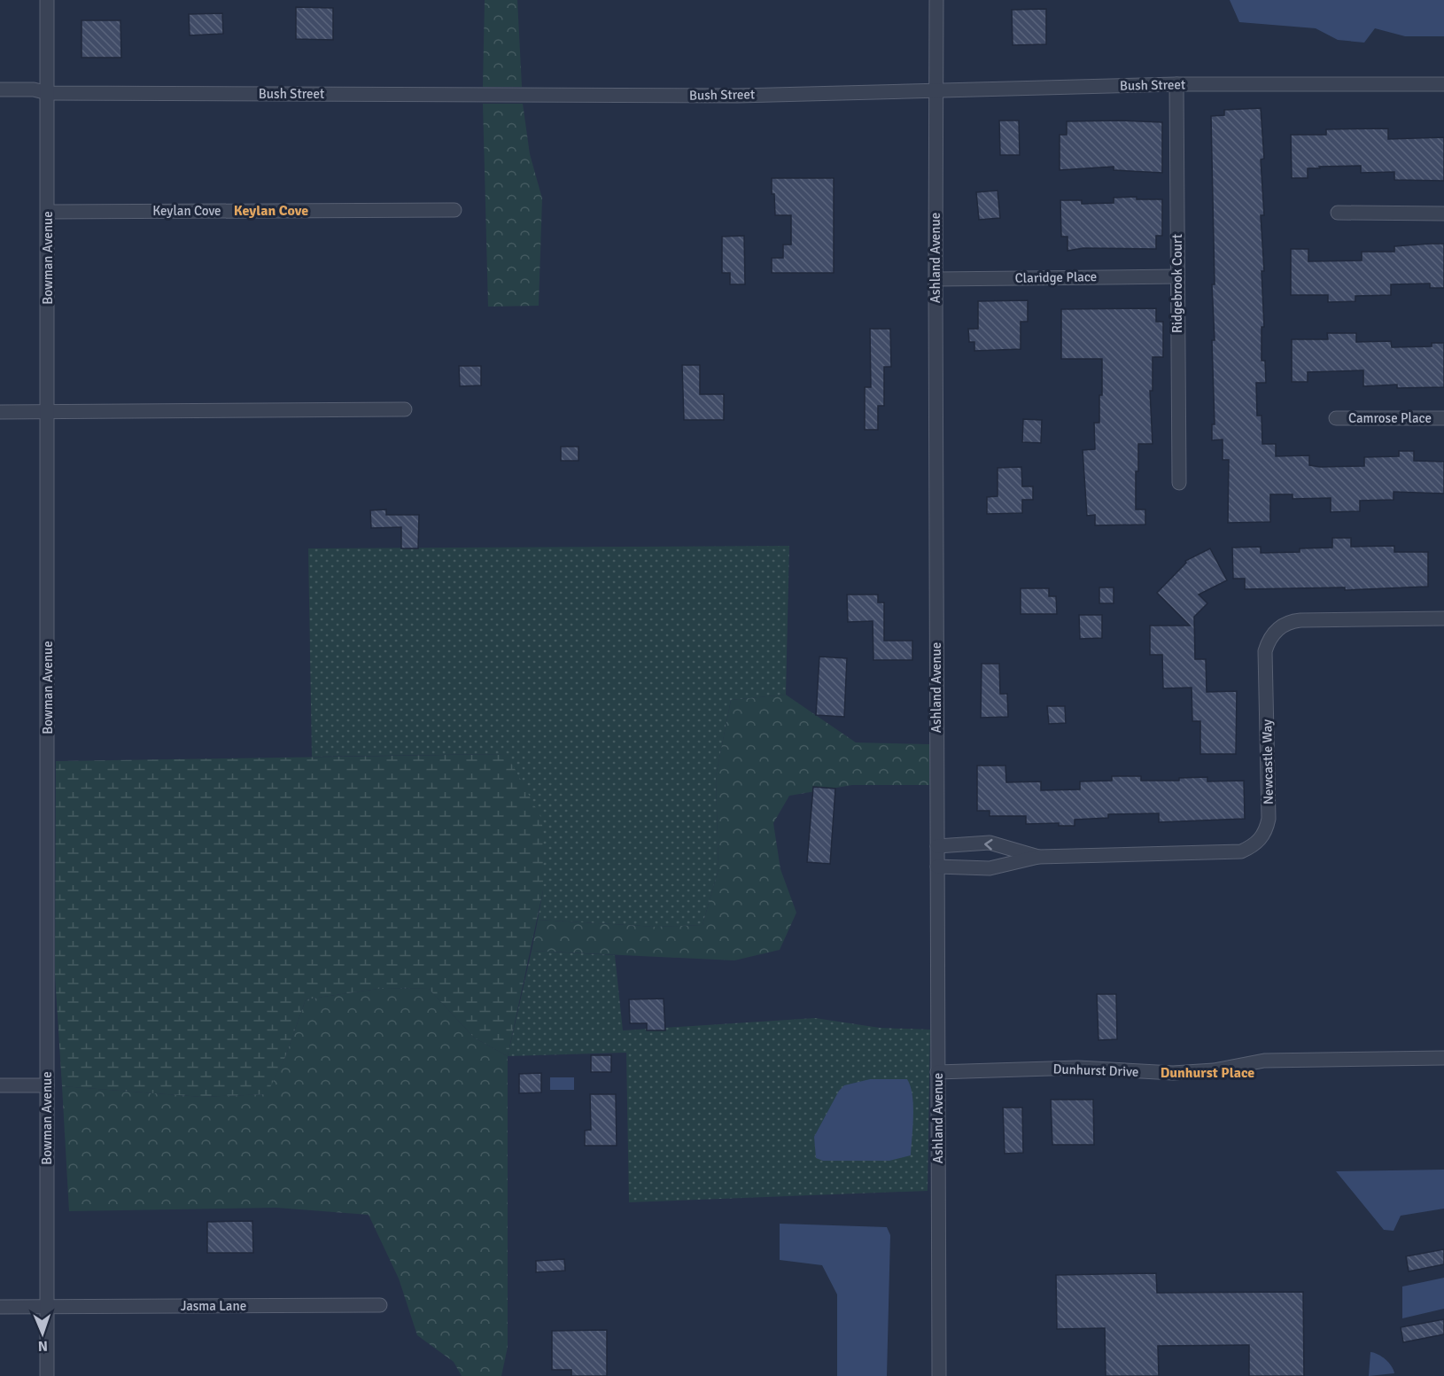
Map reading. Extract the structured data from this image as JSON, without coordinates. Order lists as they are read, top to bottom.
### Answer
{
  "streets": {
    "street": [
      "Bush Street",
      "Keylan Cove",
      "Bowman Avenue",
      "Ashland Avenue",
      "Claridge Place",
      "Ridgebrook Court",
      "Camrose Place",
      "Newcastle Way",
      "Dunhurst Drive",
      "Jasma Lane"
    ]
  },
  "crossings": [
    ["Bush Street", "Bowman Avenue"],
    ["Bush Street", "Ashland Avenue"],
    ["Bush Street", "Ridgebrook Court"],
    ["Keylan Cove", "Bowman Avenue"],
    ["Bowman Avenue", "Jasma Lane"],
    ["Ashland Avenue", "Claridge Place"],
    ["Ashland Avenue", "Newcastle Way"],
    ["Ashland Avenue", "Dunhurst Drive"],
    ["Claridge Place", "Ridgebrook Court"]
  ],
  "districts": ["Keylan Cove", "Dunhurst Place"],
  "north": "bottom"
}
